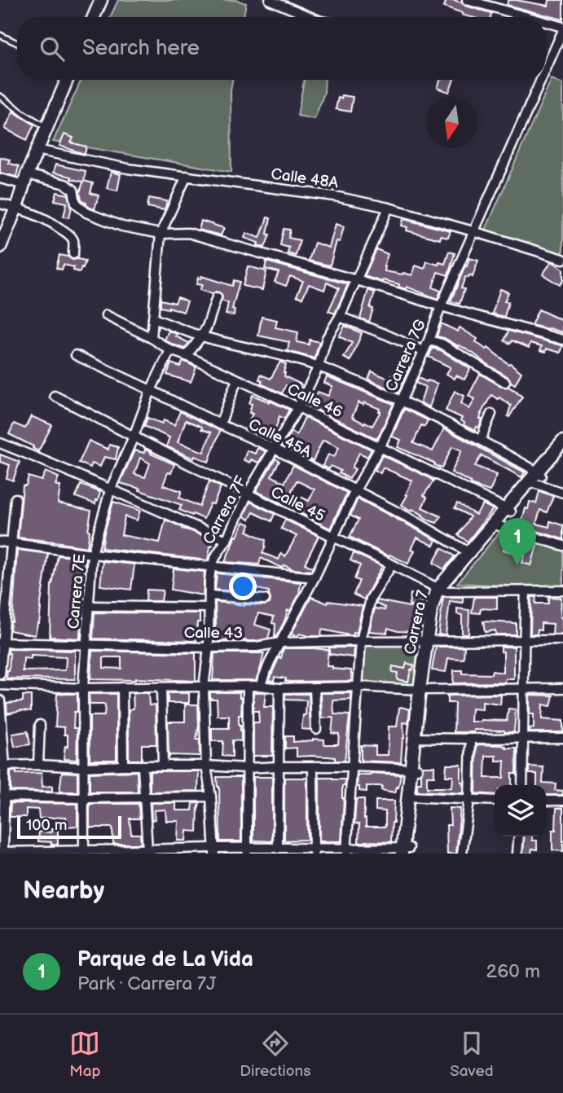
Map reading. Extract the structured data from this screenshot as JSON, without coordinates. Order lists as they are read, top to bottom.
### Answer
{
  "streets": {
    "street": [
      "Calle 48A",
      "Carrera 7G",
      "Calle 46",
      "Calle 45A",
      "Calle 45",
      "Carrera 7F",
      "Carrera 7E",
      "Carrera 7",
      "Calle 43"
    ]
  },
  "crossings": [
    ["Calle 48A", "Carrera 7G"],
    ["Calle 48A", "Carrera 7F"],
    ["Carrera 7G", "Calle 46"],
    ["Carrera 7G", "Calle 45A"],
    ["Carrera 7G", "Calle 45"],
    ["Carrera 7G", "Calle 43"],
    ["Calle 46", "Carrera 7F"],
    ["Calle 46", "Carrera 7E"],
    ["Calle 46", "Carrera 7"],
    ["Calle 45A", "Carrera 7F"],
    ["Calle 45A", "Carrera 7E"],
    ["Calle 45A", "Carrera 7"],
    ["Calle 45", "Carrera 7F"],
    ["Calle 45", "Carrera 7E"],
    ["Calle 45", "Carrera 7"],
    ["Carrera 7F", "Calle 43"],
    ["Carrera 7E", "Calle 43"],
    ["Carrera 7", "Calle 43"]
  ],
  "scale_bar": "100 m",
  "north": "bottom",
  "page": {
    "search": "Search here",
    "pins": "1",
    "scale": "100 m",
    "heading": "Nearby",
    "list": [
      {
        "mark": "1",
        "name": "Parque de La Vida",
        "note": "Park · Carrera 7J",
        "value": "260 m"
      }
    ],
    "nav": ["Map", "Directions", "Saved"]
  }
}
